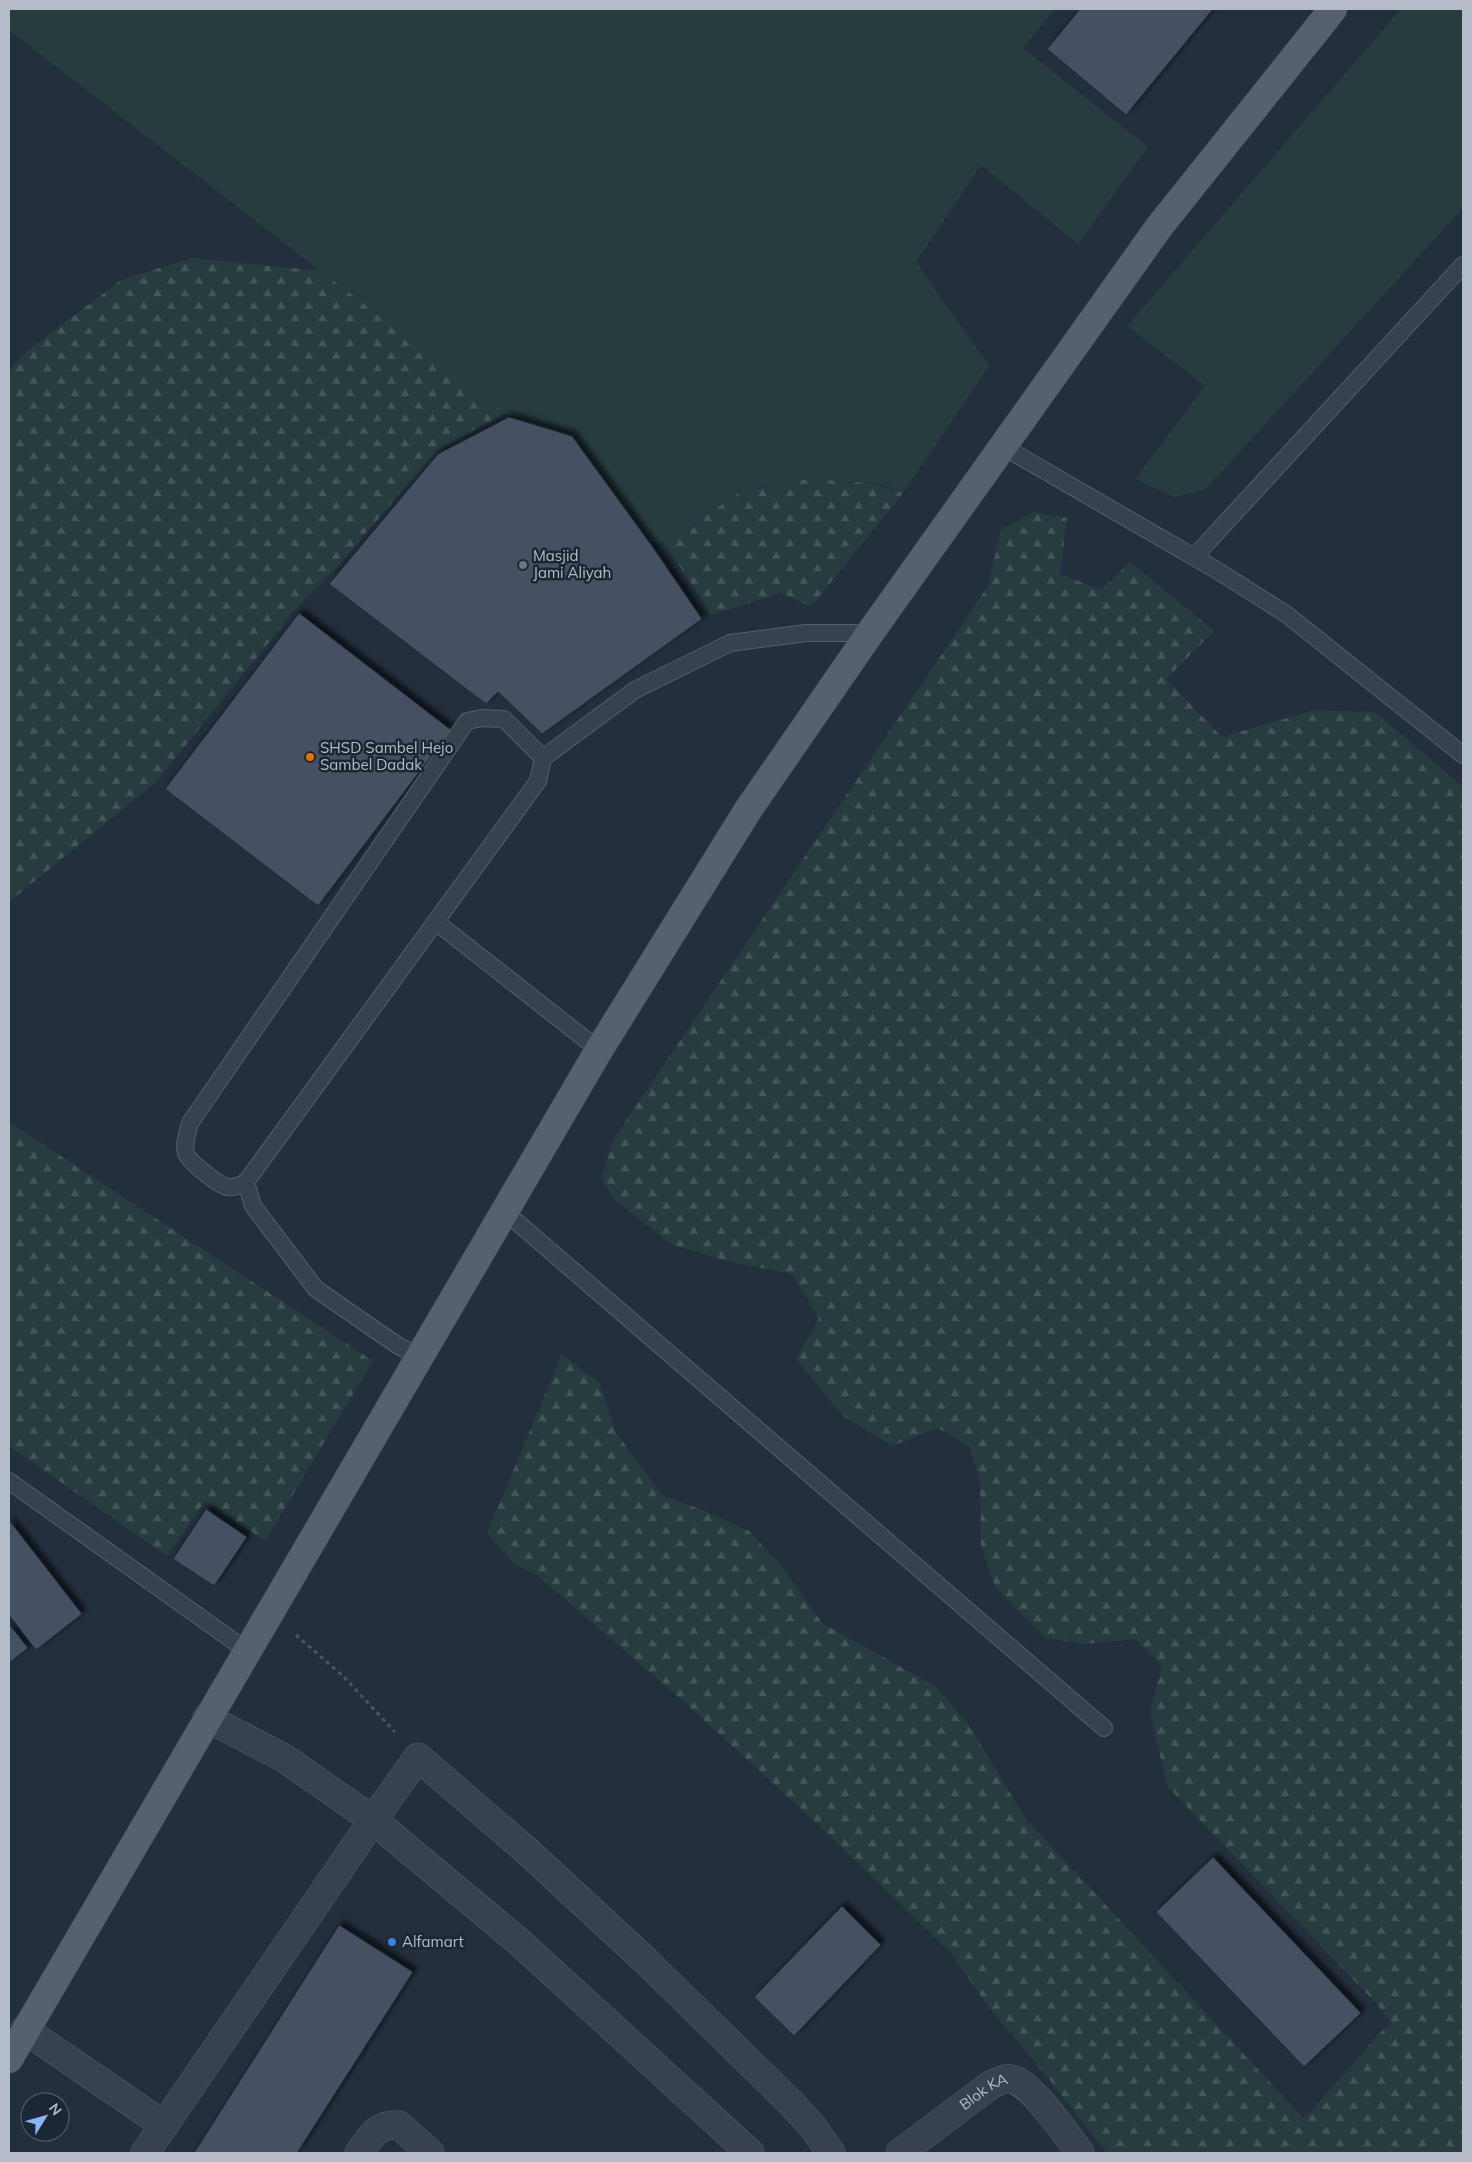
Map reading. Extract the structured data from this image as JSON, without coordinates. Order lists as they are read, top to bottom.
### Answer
{
  "streets": {
    "street": ["Blok KA"]
  },
  "places": ["Masjid Jami Aliyah", "SHSD Sambel Hejo Sambel Dadak", "Alfamart"],
  "north": "top right"
}
